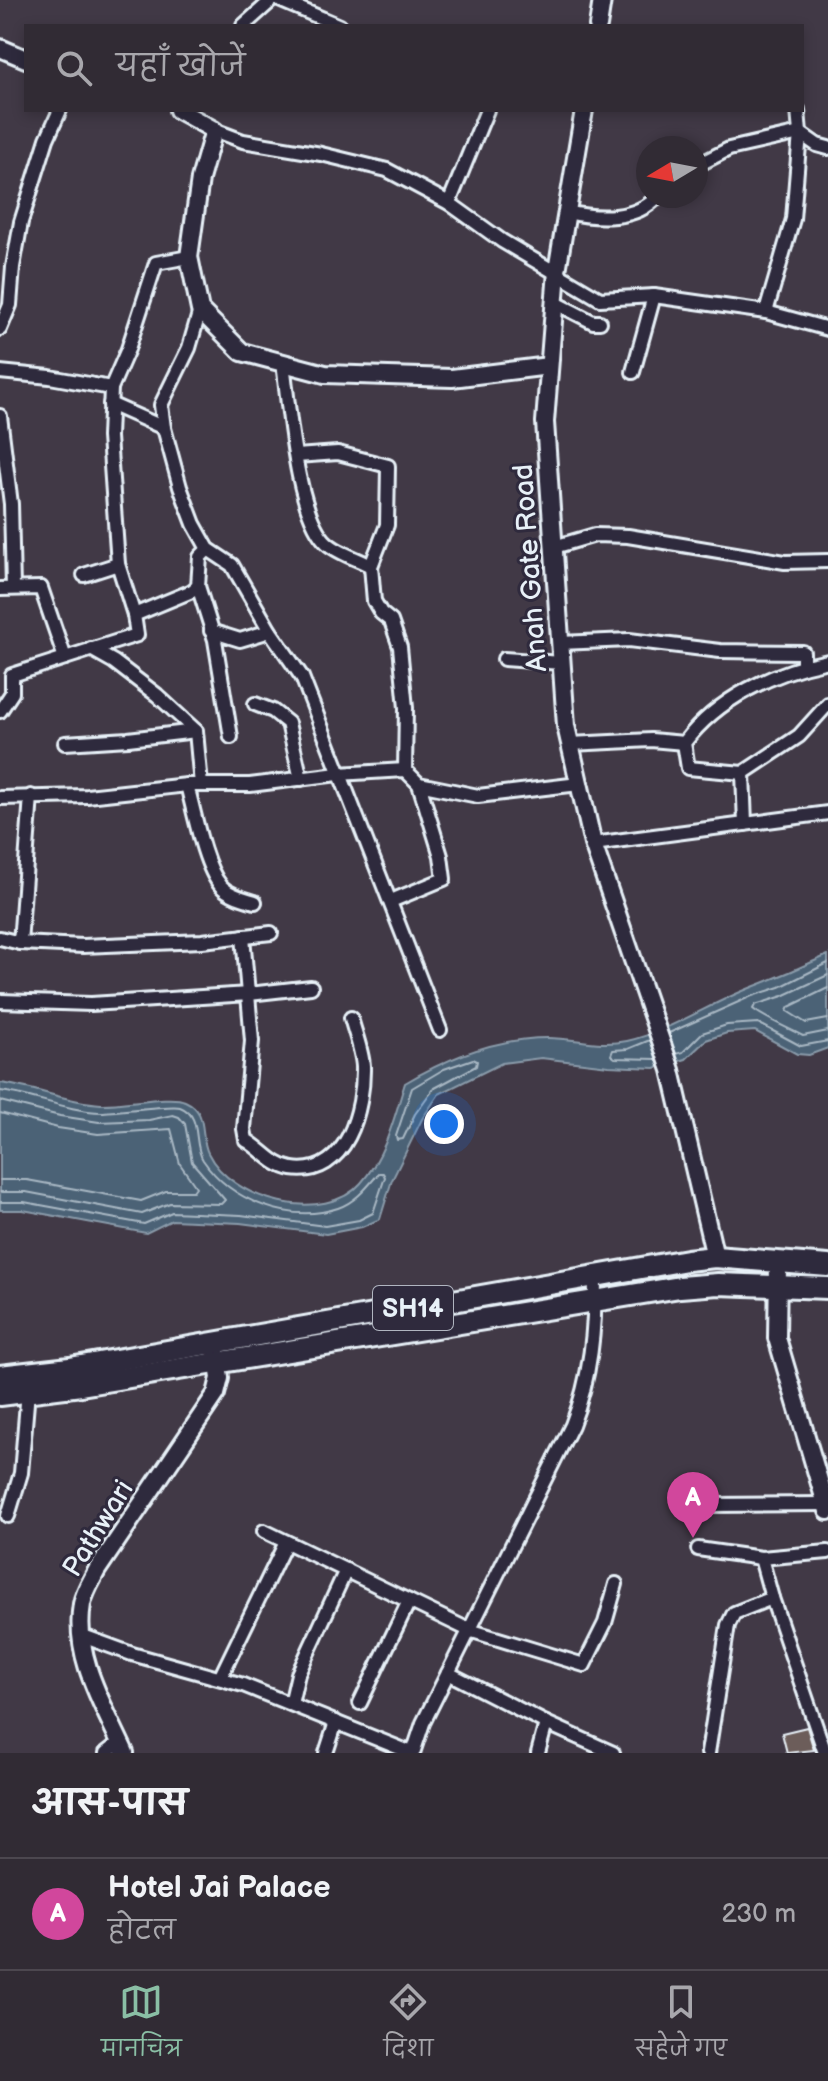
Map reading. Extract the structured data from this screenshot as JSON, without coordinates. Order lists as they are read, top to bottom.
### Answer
{
  "streets": {
    "main road": ["SH14"],
    "street": ["Anah Gate Road", "Pathwari"]
  },
  "crossings": [
    ["Anah Gate Road", "SH14"],
    ["SH14", "Pathwari"]
  ],
  "north": "left",
  "page": {
    "search": "यहाँ खोजें",
    "pins": "A",
    "heading": "आस-पास",
    "list": [
      {
        "mark": "A",
        "name": "Hotel Jai Palace",
        "note": "होटल",
        "value": "230 m"
      }
    ],
    "nav": ["मानचित्र", "दिशा", "सहेजे गए"]
  }
}
